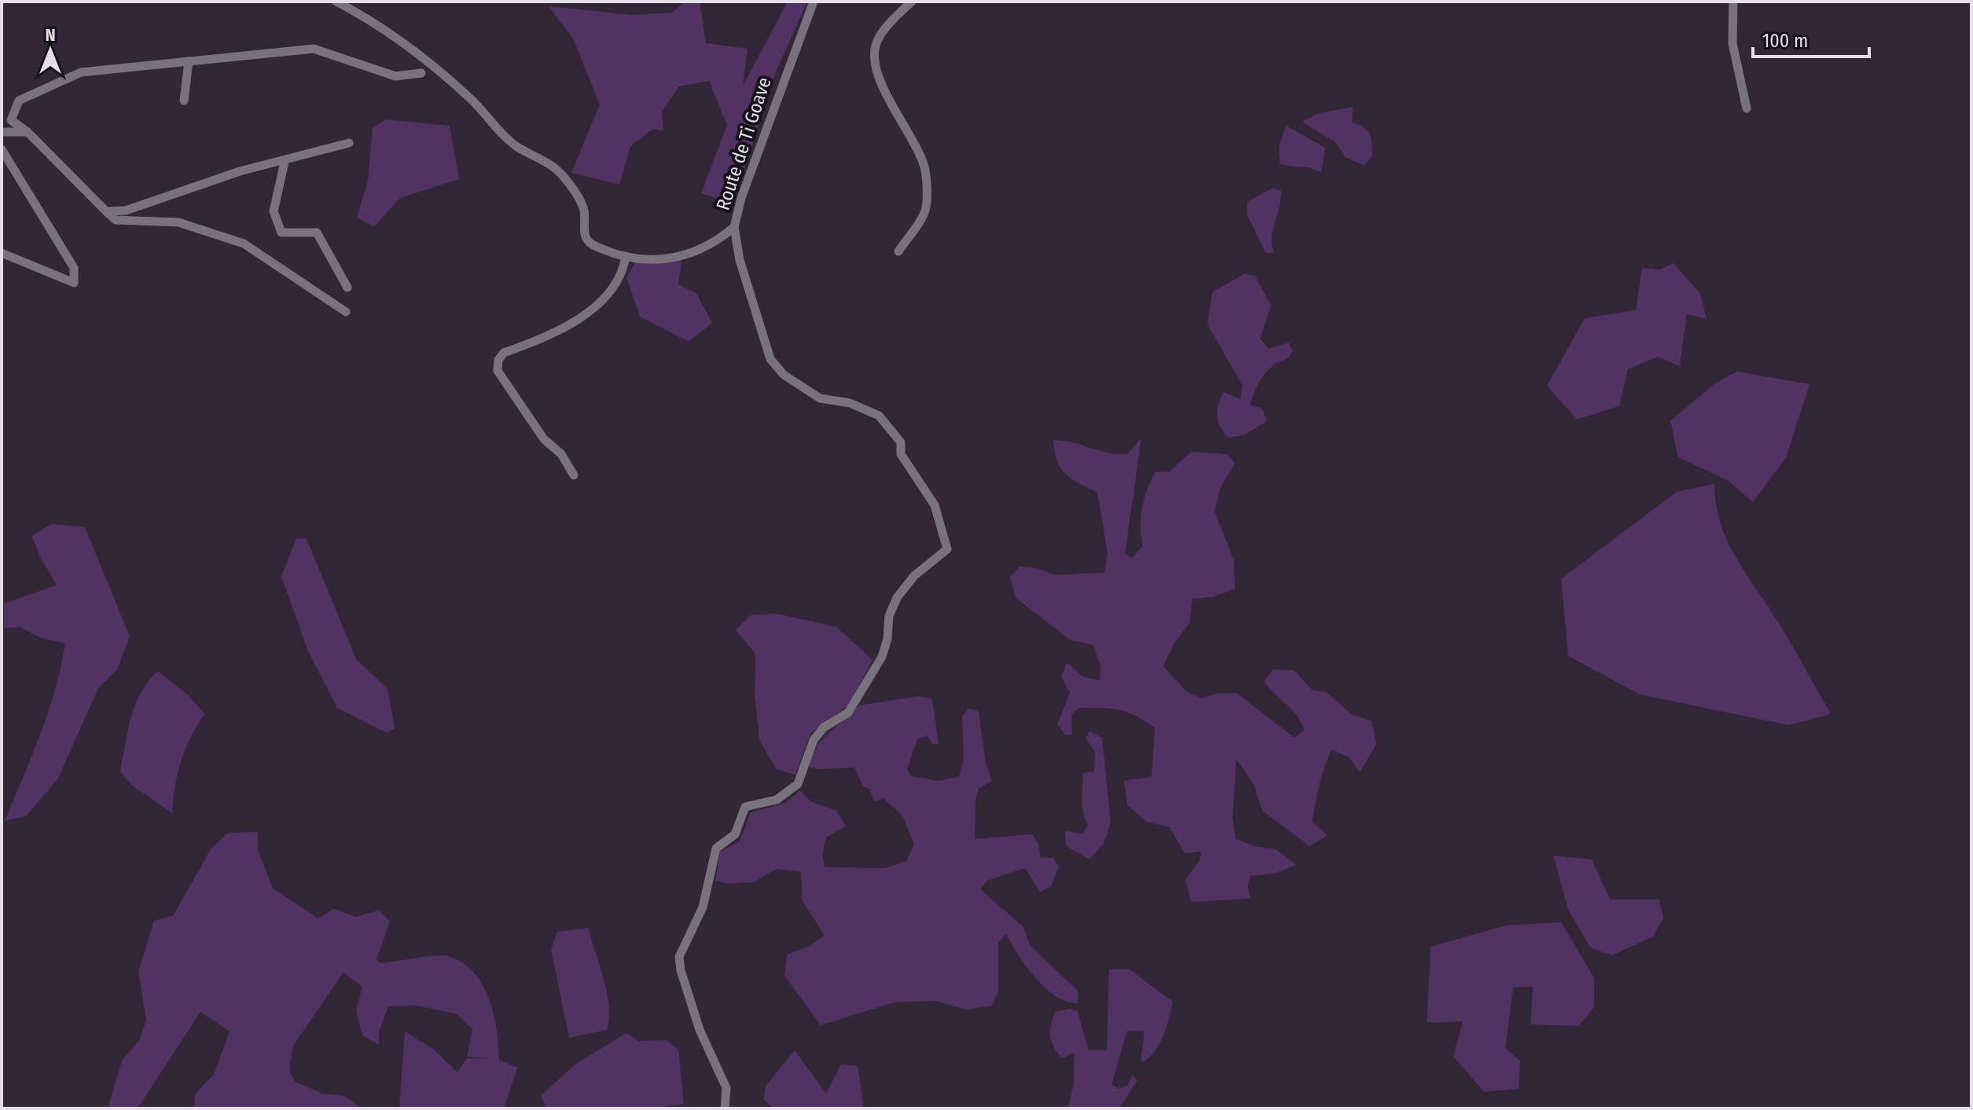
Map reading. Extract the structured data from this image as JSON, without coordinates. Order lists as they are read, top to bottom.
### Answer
{
  "streets": {
    "street": ["Route de Ti Goave"]
  },
  "scale_bar": "100 m",
  "north": "top"
}
